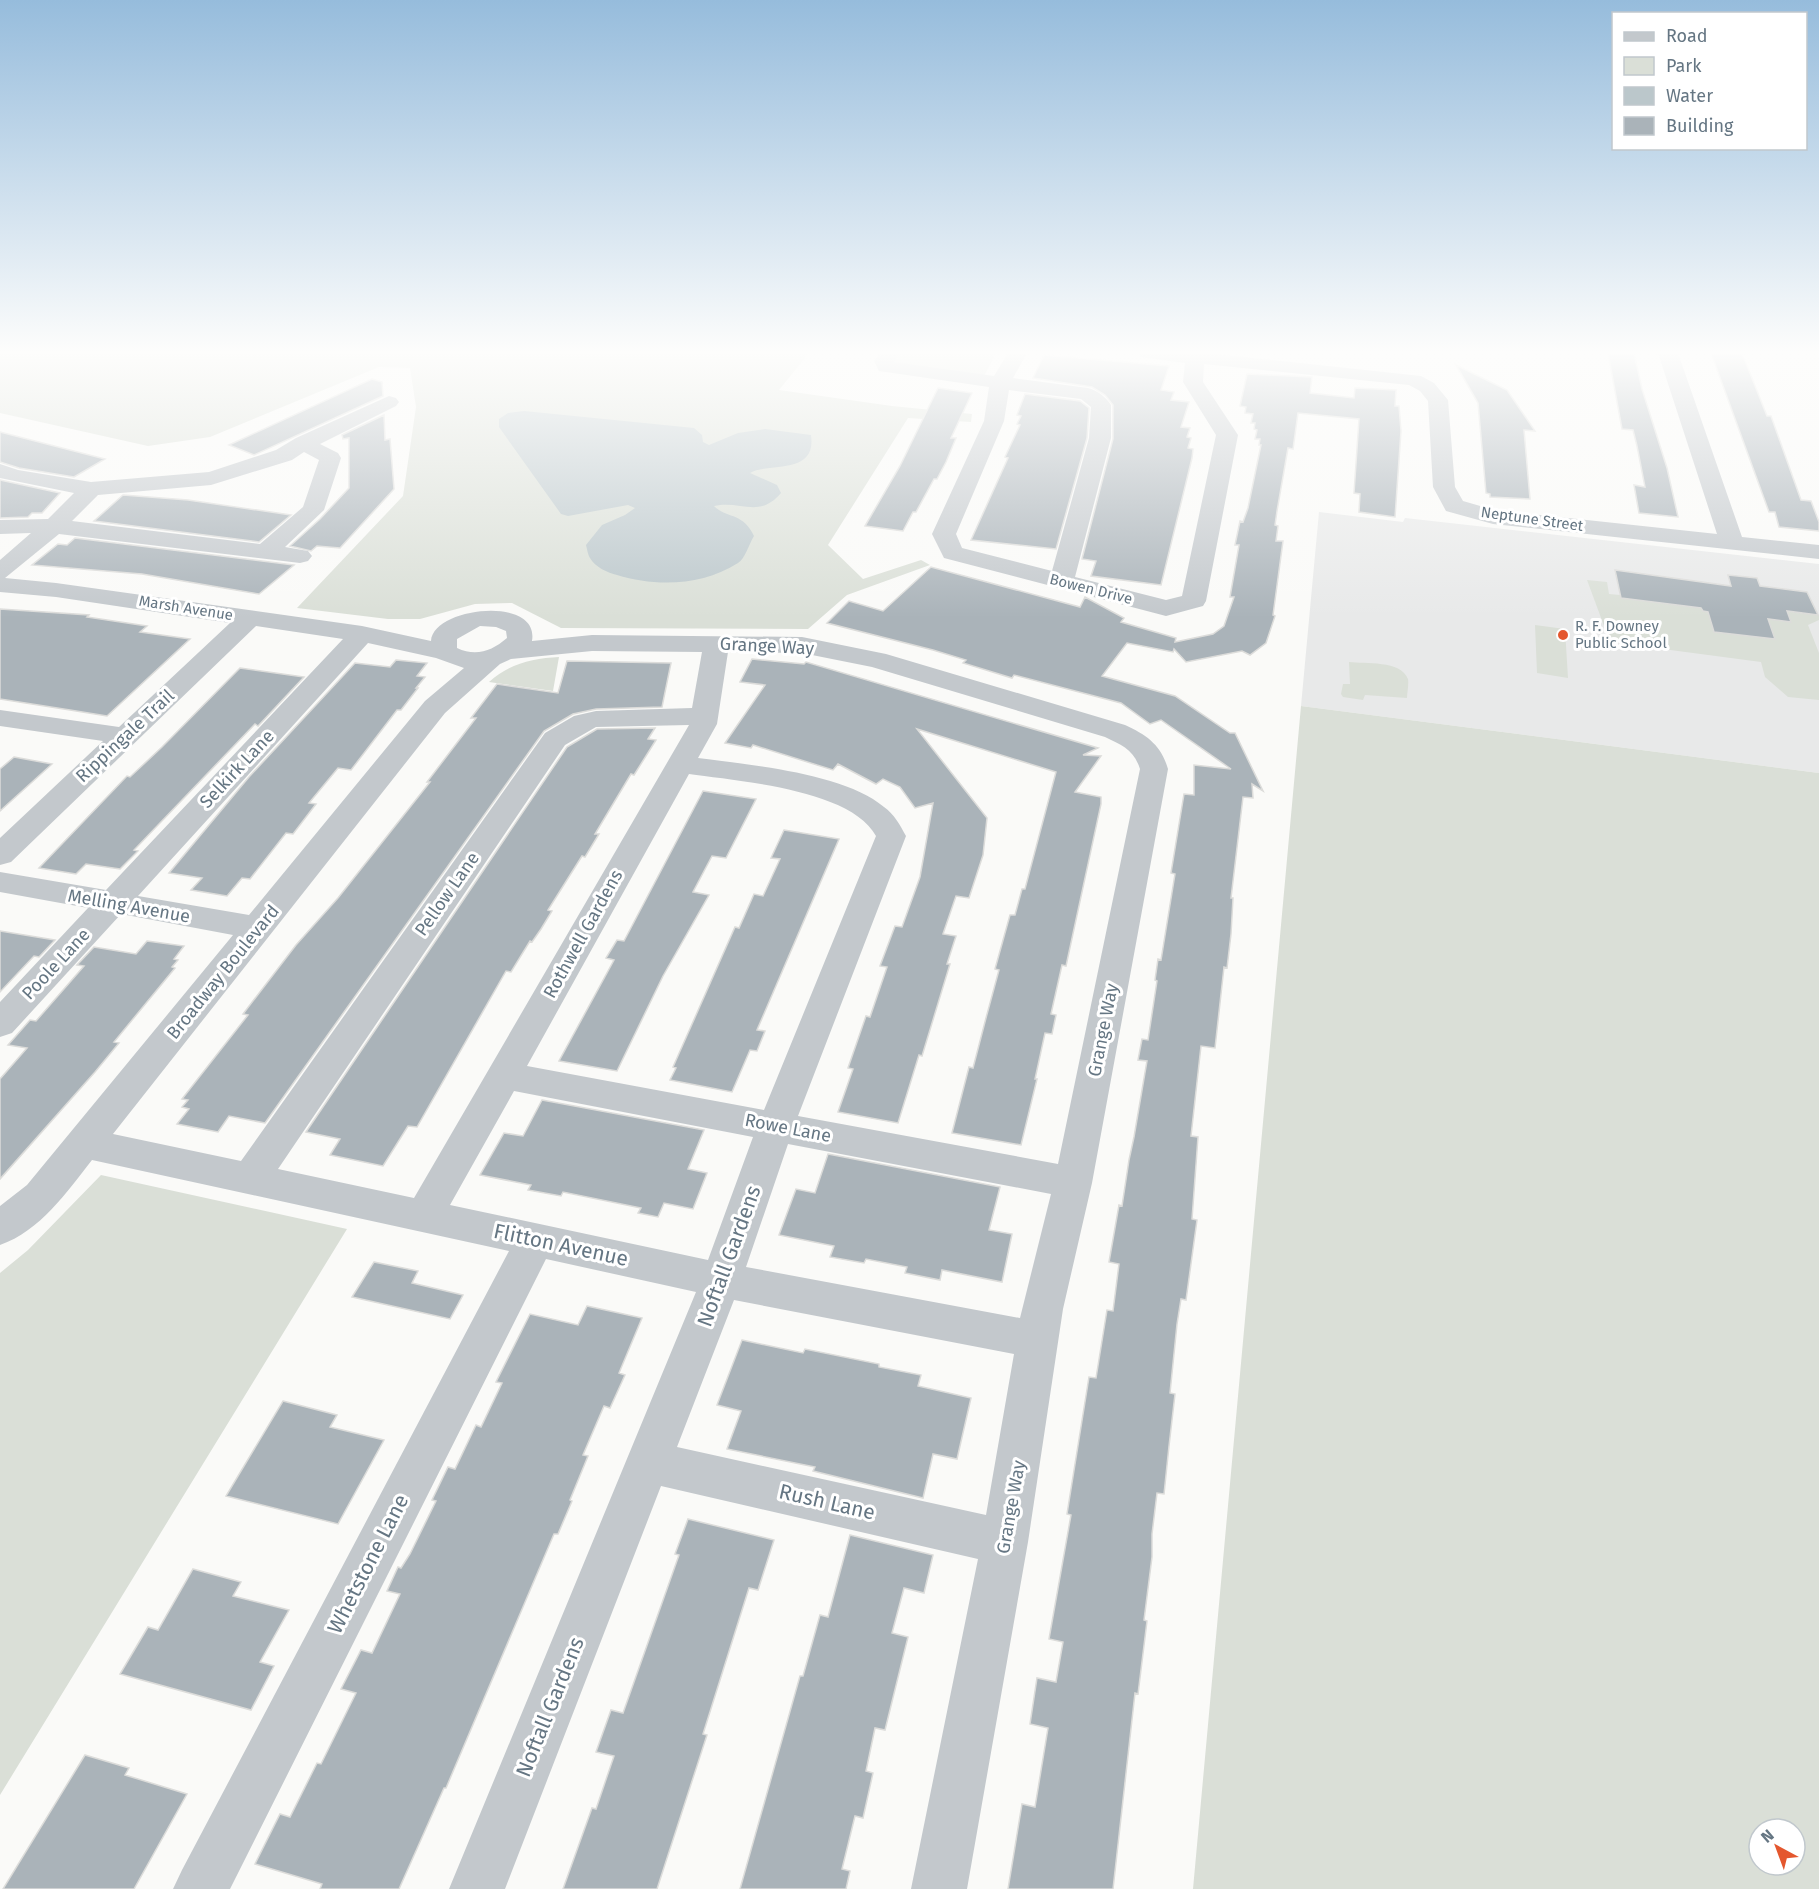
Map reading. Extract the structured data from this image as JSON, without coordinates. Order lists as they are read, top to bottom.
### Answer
{
  "streets": {
    "street": [
      "Neptune Street",
      "Bowen Drive",
      "Marsh Avenue",
      "Grange Way",
      "Rippingale Trail",
      "Selkirk Lane",
      "Pellow Lane",
      "Melling Avenue",
      "Rothwell Gardens",
      "Poole Lane",
      "Broadway Boulevard",
      "Rowe Lane",
      "Flitton Avenue",
      "Noftall Gardens",
      "Rush Lane",
      "Whetstone Lane"
    ]
  },
  "crossings": [
    ["Marsh Avenue", "Grange Way"],
    ["Marsh Avenue", "Rippingale Trail"],
    ["Marsh Avenue", "Selkirk Lane"],
    ["Marsh Avenue", "Broadway Boulevard"],
    ["Grange Way", "Rothwell Gardens"],
    ["Grange Way", "Broadway Boulevard"],
    ["Grange Way", "Rowe Lane"],
    ["Grange Way", "Flitton Avenue"],
    ["Grange Way", "Rush Lane"],
    ["Selkirk Lane", "Melling Avenue"],
    ["Selkirk Lane", "Poole Lane"],
    ["Pellow Lane", "Rothwell Gardens"],
    ["Pellow Lane", "Flitton Avenue"],
    ["Melling Avenue", "Poole Lane"],
    ["Melling Avenue", "Broadway Boulevard"],
    ["Rothwell Gardens", "Rowe Lane"],
    ["Rothwell Gardens", "Flitton Avenue"],
    ["Rothwell Gardens", "Noftall Gardens"],
    ["Broadway Boulevard", "Flitton Avenue"],
    ["Rowe Lane", "Noftall Gardens"],
    ["Flitton Avenue", "Noftall Gardens"],
    ["Flitton Avenue", "Whetstone Lane"],
    ["Noftall Gardens", "Rush Lane"]
  ],
  "places": ["R. F. Downey Public School"],
  "legend": [
    "Road",
    "Park",
    "Water",
    "Building"
  ],
  "north": "top left"
}
